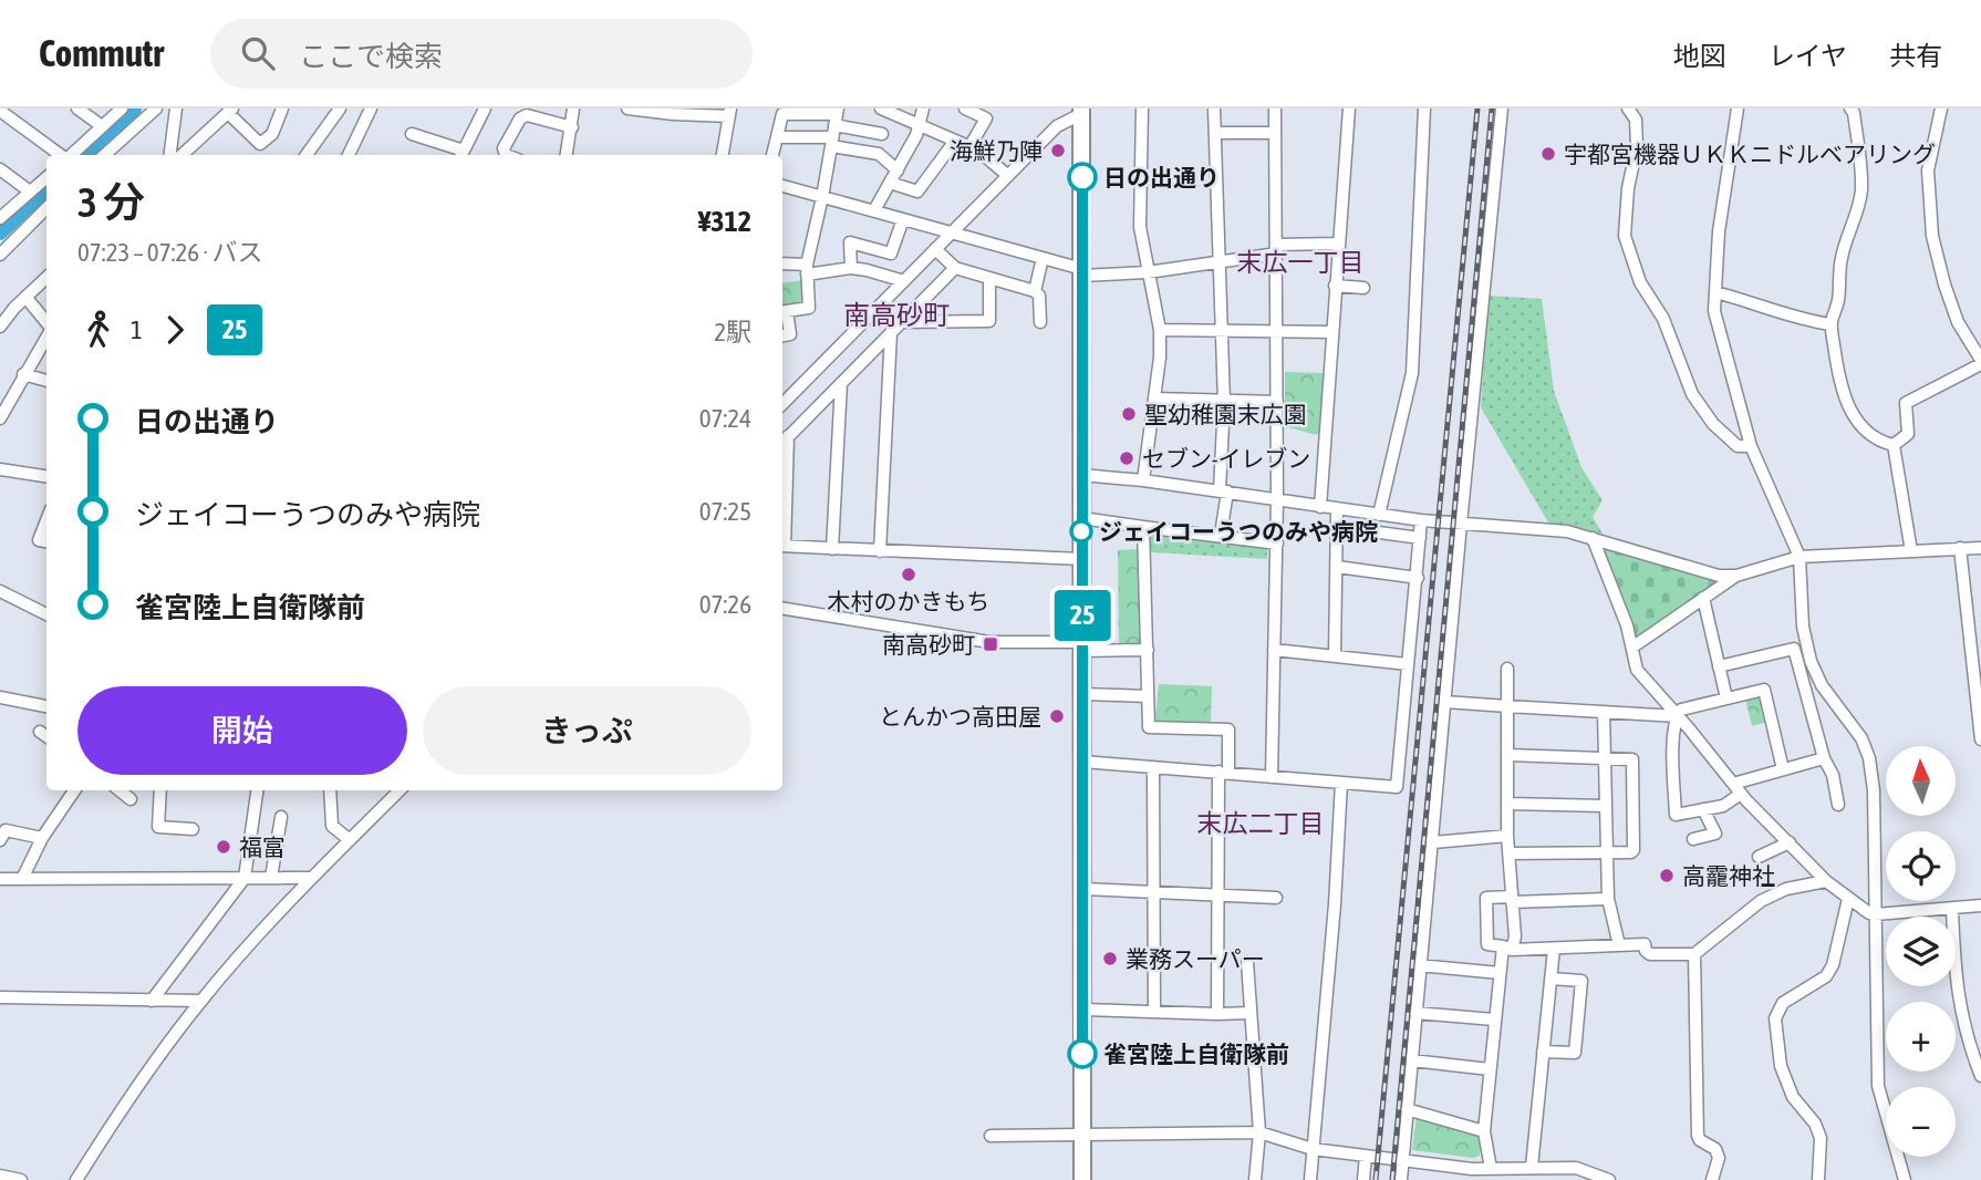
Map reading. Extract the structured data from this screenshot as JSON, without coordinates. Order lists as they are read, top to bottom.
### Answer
{
  "districts": ["末広一丁目", "南高砂町", "末広二丁目"],
  "places": {
    "other": [
      "海鮮乃陣",
      "宇都宮機器ＵＫＫニドルベアリング",
      "日の出通り",
      "聖幼稚園末広園",
      "セブン-イレブン",
      "ジェイコーうつのみや病院",
      "木村のかきもち",
      "とんかつ高田屋",
      "福富",
      "高靇神社",
      "業務スーパー",
      "雀宮陸上自衛隊前"
    ],
    "transit": ["南高砂町"]
  },
  "lines": ["bus line 25"],
  "north": "top",
  "page": {
    "header": "Commutr",
    "search": "ここで検索",
    "nav": ["地図", "レイヤ", "共有"],
    "on_map": "25",
    "heading": ["3 分", "07:23 – 07:26 · バス", "¥312"],
    "legs": ["1", "25", "2駅"],
    "list": [
      {
        "name": "日の出通り",
        "value": "07:24"
      },
      {
        "name": "ジェイコーうつのみや病院",
        "value": "07:25"
      },
      {
        "name": "雀宮陸上自衛隊前",
        "value": "07:26"
      }
    ],
    "buttons": ["開始", "きっぷ"],
    "map_buttons": ["+", "−"]
  }
}
